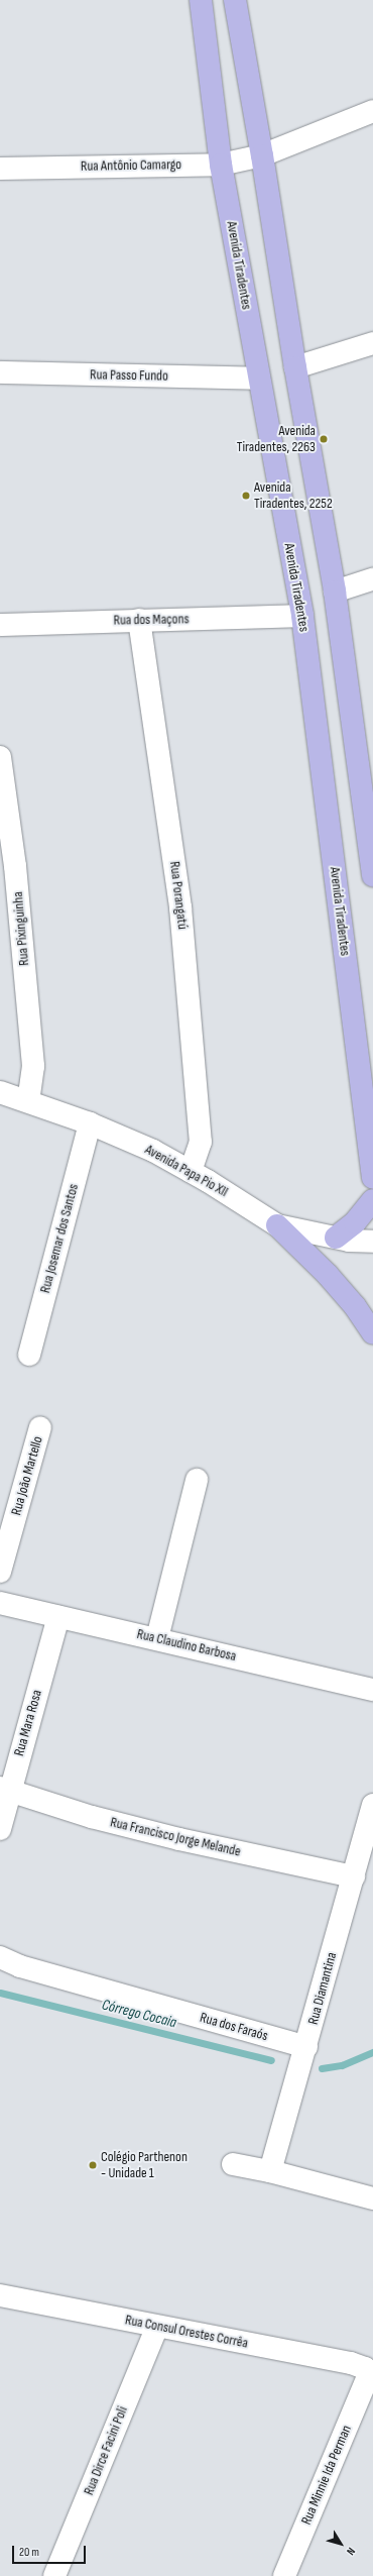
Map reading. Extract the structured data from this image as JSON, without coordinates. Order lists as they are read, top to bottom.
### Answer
{
  "streets": {
    "main road": ["Avenida Tiradentes"],
    "street": [
      "Rua Antônio Camargo",
      "Rua Passo Fundo",
      "Rua dos Maçons",
      "Rua Porangatú",
      "Rua Pixinguinha",
      "Avenida Papa Pio XII",
      "Rua Josemar dos Santos",
      "Rua João Martello",
      "Rua Claudino Barbosa",
      "Rua Mara Rosa",
      "Rua Francisco Jorge Melande",
      "Rua Diamantina",
      "Rua dos Faraós",
      "Rua Consul Orestes Corrêa",
      "Rua Dirce Facini Poli",
      "Rua Minnie Ida Perman"
    ]
  },
  "crossings": [
    ["Rua Antônio Camargo", "Avenida Tiradentes"],
    ["Avenida Tiradentes", "Rua Passo Fundo"],
    ["Avenida Tiradentes", "Rua dos Maçons"],
    ["Rua dos Maçons", "Rua Porangatú"],
    ["Rua Porangatú", "Avenida Papa Pio XII"],
    ["Rua Pixinguinha", "Avenida Papa Pio XII"],
    ["Avenida Papa Pio XII", "Rua Josemar dos Santos"],
    ["Rua Claudino Barbosa", "Rua Mara Rosa"],
    ["Rua Mara Rosa", "Rua Francisco Jorge Melande"],
    ["Rua Francisco Jorge Melande", "Rua Diamantina"],
    ["Rua Diamantina", "Rua dos Faraós"],
    ["Rua Consul Orestes Corrêa", "Rua Dirce Facini Poli"],
    ["Rua Consul Orestes Corrêa", "Rua Minnie Ida Perman"]
  ],
  "water": ["Córrego Cocaia"],
  "places": ["Avenida Tiradentes, 2263", "Avenida Tiradentes, 2252", "Colégio Parthenon - Unidade 1"],
  "scale_bar": "20 m",
  "north": "bottom right"
}
